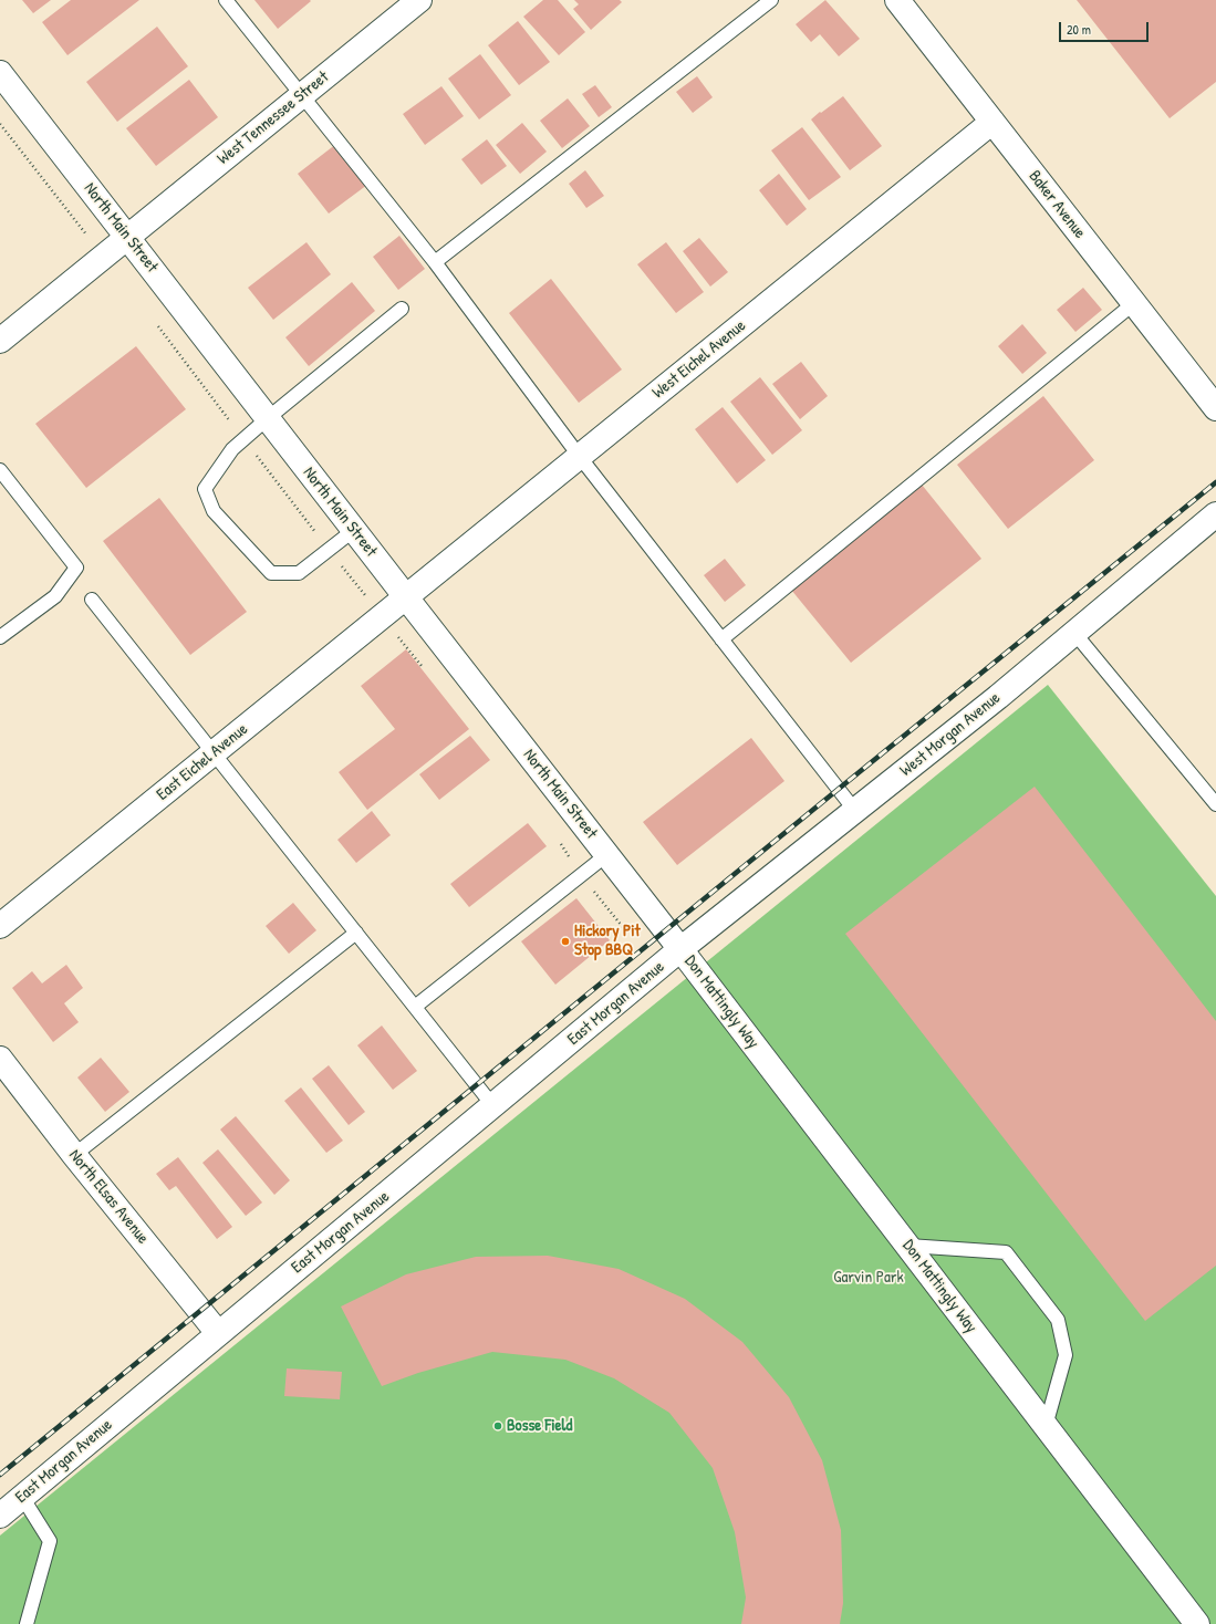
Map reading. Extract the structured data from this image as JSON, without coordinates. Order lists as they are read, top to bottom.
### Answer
{
  "streets": {
    "street": [
      "West Tennessee Street",
      "Baker Avenue",
      "North Main Street",
      "West Eichel Avenue",
      "West Morgan Avenue",
      "East Eichel Avenue",
      "Don Mattingly Way",
      "East Morgan Avenue",
      "North Elsas Avenue"
    ]
  },
  "crossings": [
    ["West Tennessee Street", "North Main Street"],
    ["Baker Avenue", "West Eichel Avenue"],
    ["North Main Street", "West Eichel Avenue"],
    ["North Main Street", "West Morgan Avenue"],
    ["North Main Street", "East Eichel Avenue"],
    ["North Main Street", "Don Mattingly Way"],
    ["North Main Street", "East Morgan Avenue"],
    ["West Eichel Avenue", "East Eichel Avenue"],
    ["West Morgan Avenue", "Don Mattingly Way"],
    ["West Morgan Avenue", "East Morgan Avenue"],
    ["Don Mattingly Way", "East Morgan Avenue"],
    ["East Morgan Avenue", "North Elsas Avenue"]
  ],
  "parks": ["Garvin Park"],
  "places": ["Hickory Pit Stop BBQ", "Bosse Field"],
  "scale_bar": "20 m"
}
